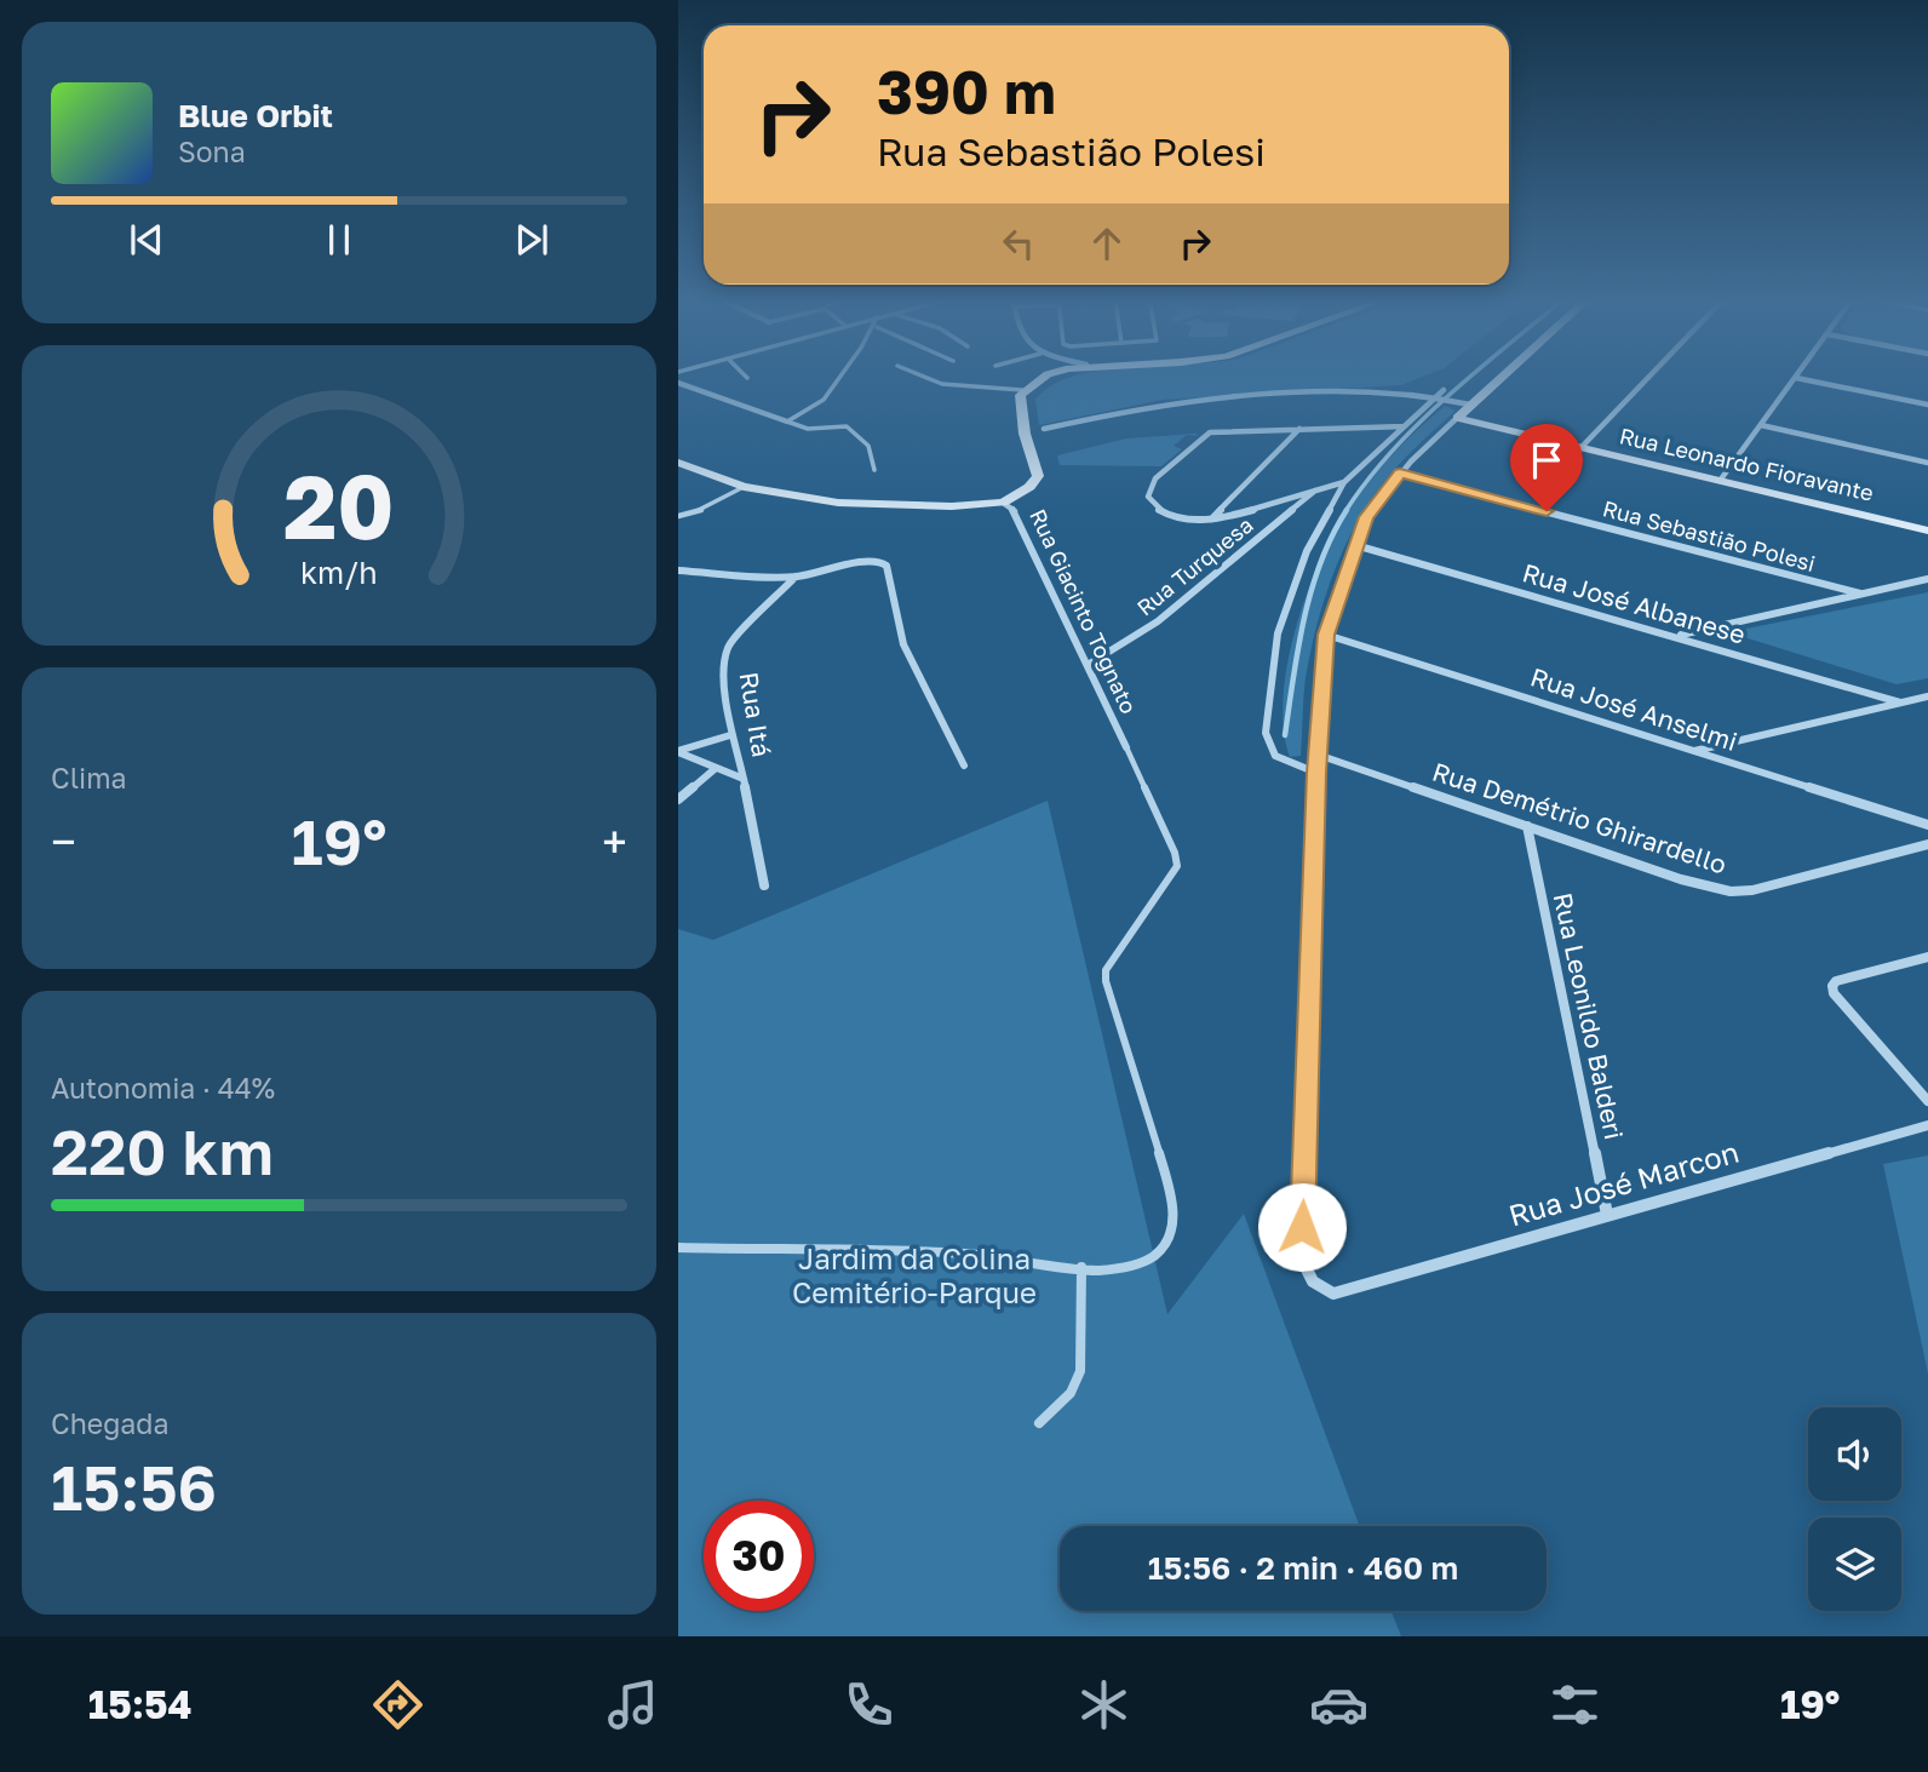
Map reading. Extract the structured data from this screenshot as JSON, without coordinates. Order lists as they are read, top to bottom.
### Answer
{
  "streets": {
    "street": [
      "Rua Leonardo Fioravante",
      "Rua Sebastião Polesi",
      "Rua Turquesa",
      "Rua José Albanese",
      "Rua Giacinto Tognato",
      "Rua José Anselmi",
      "Rua Itá",
      "Rua Demétrio Ghirardello",
      "Rua Leonildo Balderi",
      "Rua José Marcon"
    ]
  },
  "crossings": [
    ["Rua Turquesa", "Rua Giacinto Tognato"],
    ["Rua Demétrio Ghirardello", "Rua Leonildo Balderi"],
    ["Rua Leonildo Balderi", "Rua José Marcon"]
  ],
  "parks": ["Jardim da Colina Cemitério-Parque"],
  "page": {
    "turn": ["390 m", "Rua Sebastião Polesi"],
    "song": ["Blue Orbit", "Sona"],
    "tile": [
      "Clima",
      ["Autonomia · 44%", "220 km"],
      ["Chegada", "15:56"]
    ],
    "heat": ["−", "19°", "+"],
    "limit": "30",
    "trip": "15:56 · 2 min · 460 m",
    "tabs": ["15:54", "19°"],
    "gauge": ["20", "km/h"]
  }
}
